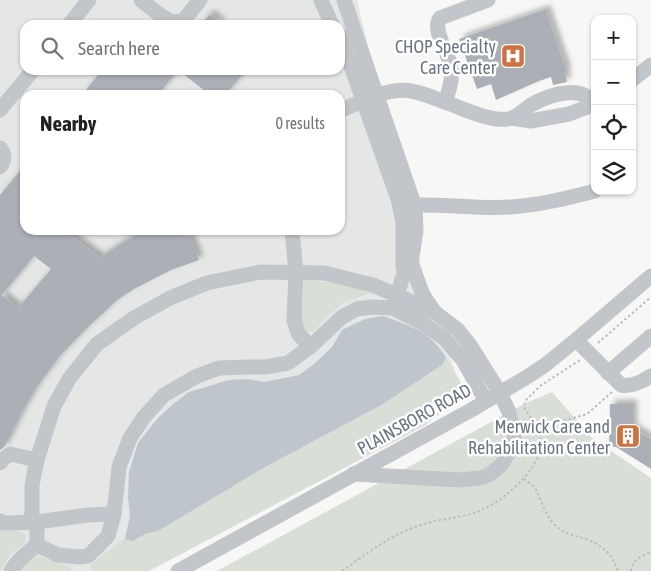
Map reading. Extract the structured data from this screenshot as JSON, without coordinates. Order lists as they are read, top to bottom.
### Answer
{
  "streets": {
    "street": ["PLAINSBORO ROAD"]
  },
  "places": {
    "hospital": ["CHOP Specialty Care Center"],
    "building": ["Merwick Care and Rehabilitation Center"]
  },
  "page": {
    "map_buttons": ["+", "−"],
    "search": "Search here",
    "heading": ["Nearby", "0 results"]
  }
}
